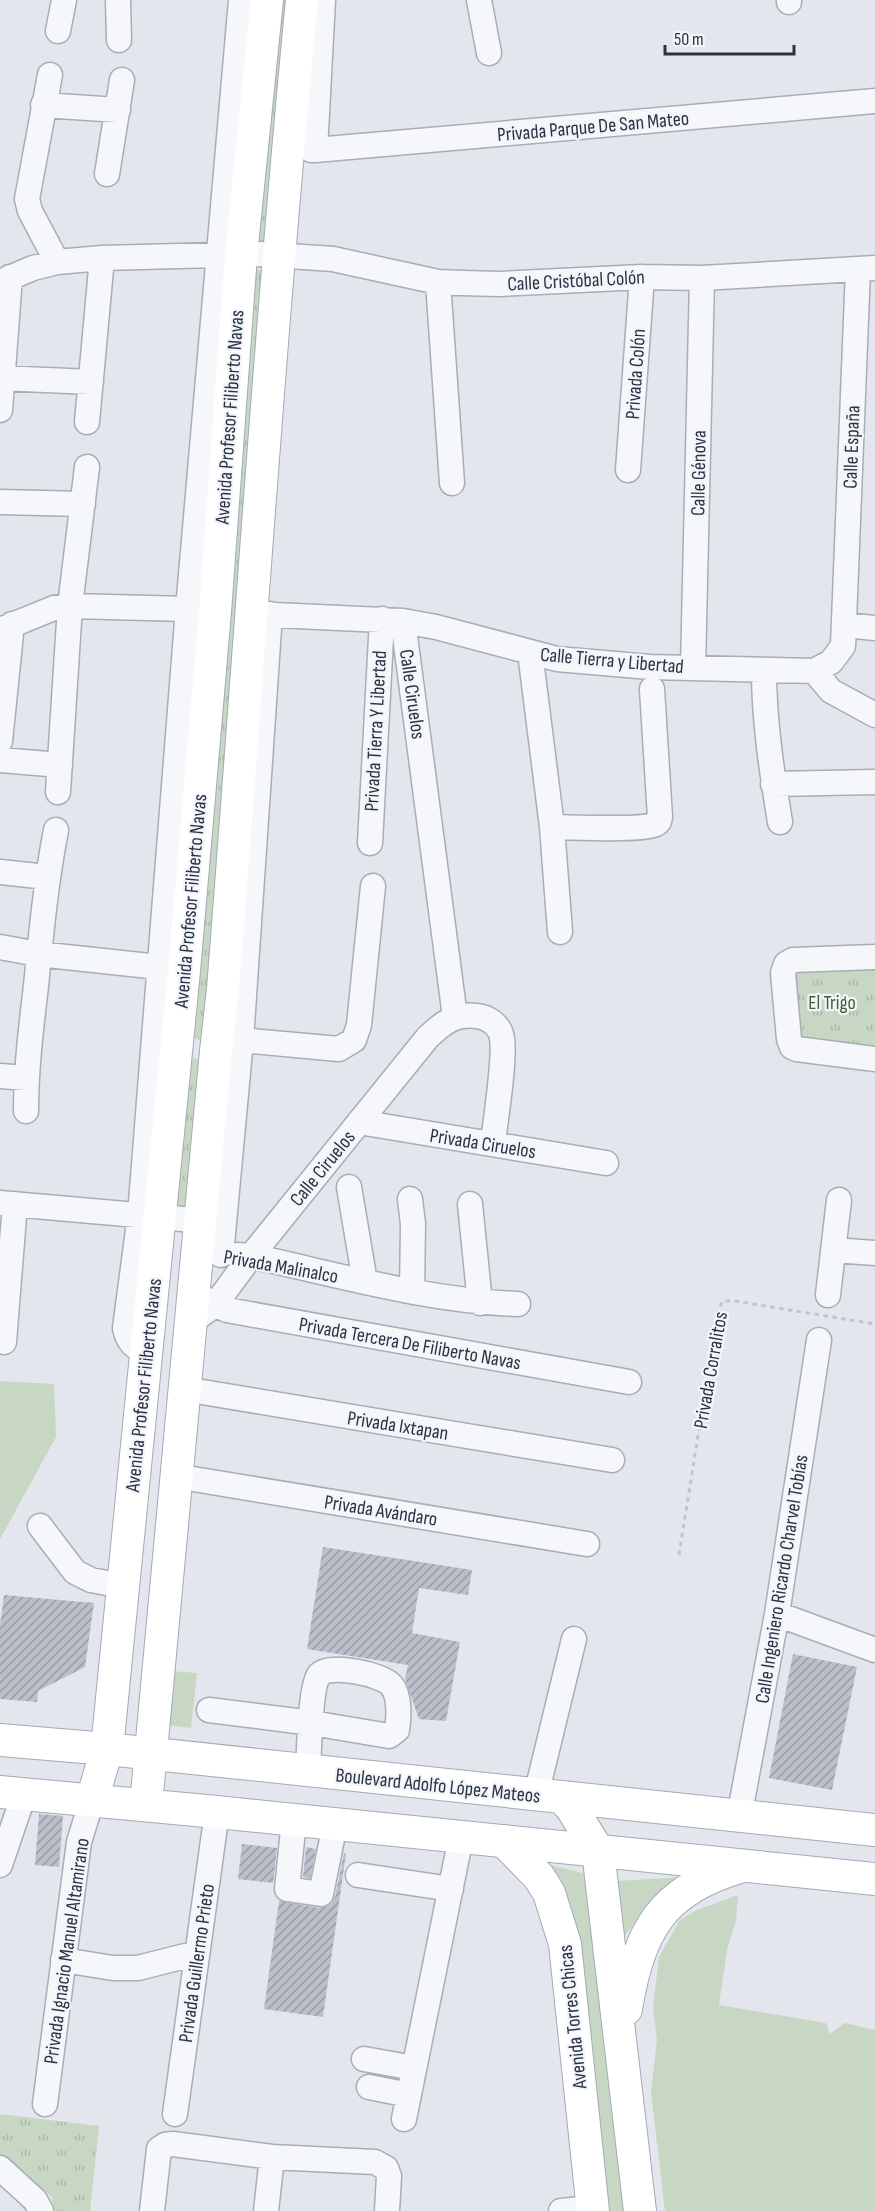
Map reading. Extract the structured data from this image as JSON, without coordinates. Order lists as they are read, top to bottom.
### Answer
{
  "streets": {
    "main road": ["Avenida Profesor Filiberto Navas", "Boulevard Adolfo López Mateos", "Avenida Torres Chicas"],
    "street": [
      "Privada Parque De San Mateo",
      "Calle Cristóbal Colón",
      "Privada Colón",
      "Calle España",
      "Calle Génova",
      "Calle Tierra y Libertad",
      "Calle Ciruelos",
      "Privada Tierra Y Libertad",
      "Privada Ciruelos",
      "Privada Malinalco",
      "Privada Tercera De Filiberto Navas",
      "Privada Ixtapan",
      "Privada Avándaro",
      "Calle Ingeniero Ricardo Charvel Tobías",
      "Privada Ignacio Manuel Altamirano",
      "Privada Guillermo Prieto"
    ],
    "path": ["Privada Corralitos"]
  },
  "crossings": [
    ["Privada Parque De San Mateo", "Avenida Profesor Filiberto Navas"],
    ["Calle Cristóbal Colón", "Privada Colón"],
    ["Calle Cristóbal Colón", "Avenida Profesor Filiberto Navas"],
    ["Calle Cristóbal Colón", "Calle España"],
    ["Calle Cristóbal Colón", "Calle Génova"],
    ["Avenida Profesor Filiberto Navas", "Calle Tierra y Libertad"],
    ["Avenida Profesor Filiberto Navas", "Calle Ciruelos"],
    ["Avenida Profesor Filiberto Navas", "Privada Malinalco"],
    ["Avenida Profesor Filiberto Navas", "Privada Tercera De Filiberto Navas"],
    ["Avenida Profesor Filiberto Navas", "Privada Ixtapan"],
    ["Avenida Profesor Filiberto Navas", "Privada Avándaro"],
    ["Avenida Profesor Filiberto Navas", "Boulevard Adolfo López Mateos"],
    ["Avenida Profesor Filiberto Navas", "Privada Ignacio Manuel Altamirano"],
    ["Calle Génova", "Calle Tierra y Libertad"],
    ["Calle Tierra y Libertad", "Calle Ciruelos"],
    ["Calle Tierra y Libertad", "Privada Tierra Y Libertad"],
    ["Calle Ciruelos", "Privada Tierra Y Libertad"],
    ["Calle Ciruelos", "Privada Ciruelos"],
    ["Calle Ciruelos", "Privada Malinalco"],
    ["Calle Ciruelos", "Privada Tercera De Filiberto Navas"],
    ["Calle Ingeniero Ricardo Charvel Tobías", "Boulevard Adolfo López Mateos"]
  ],
  "parks": ["El Trigo"],
  "scale_bar": "50 m"
}
